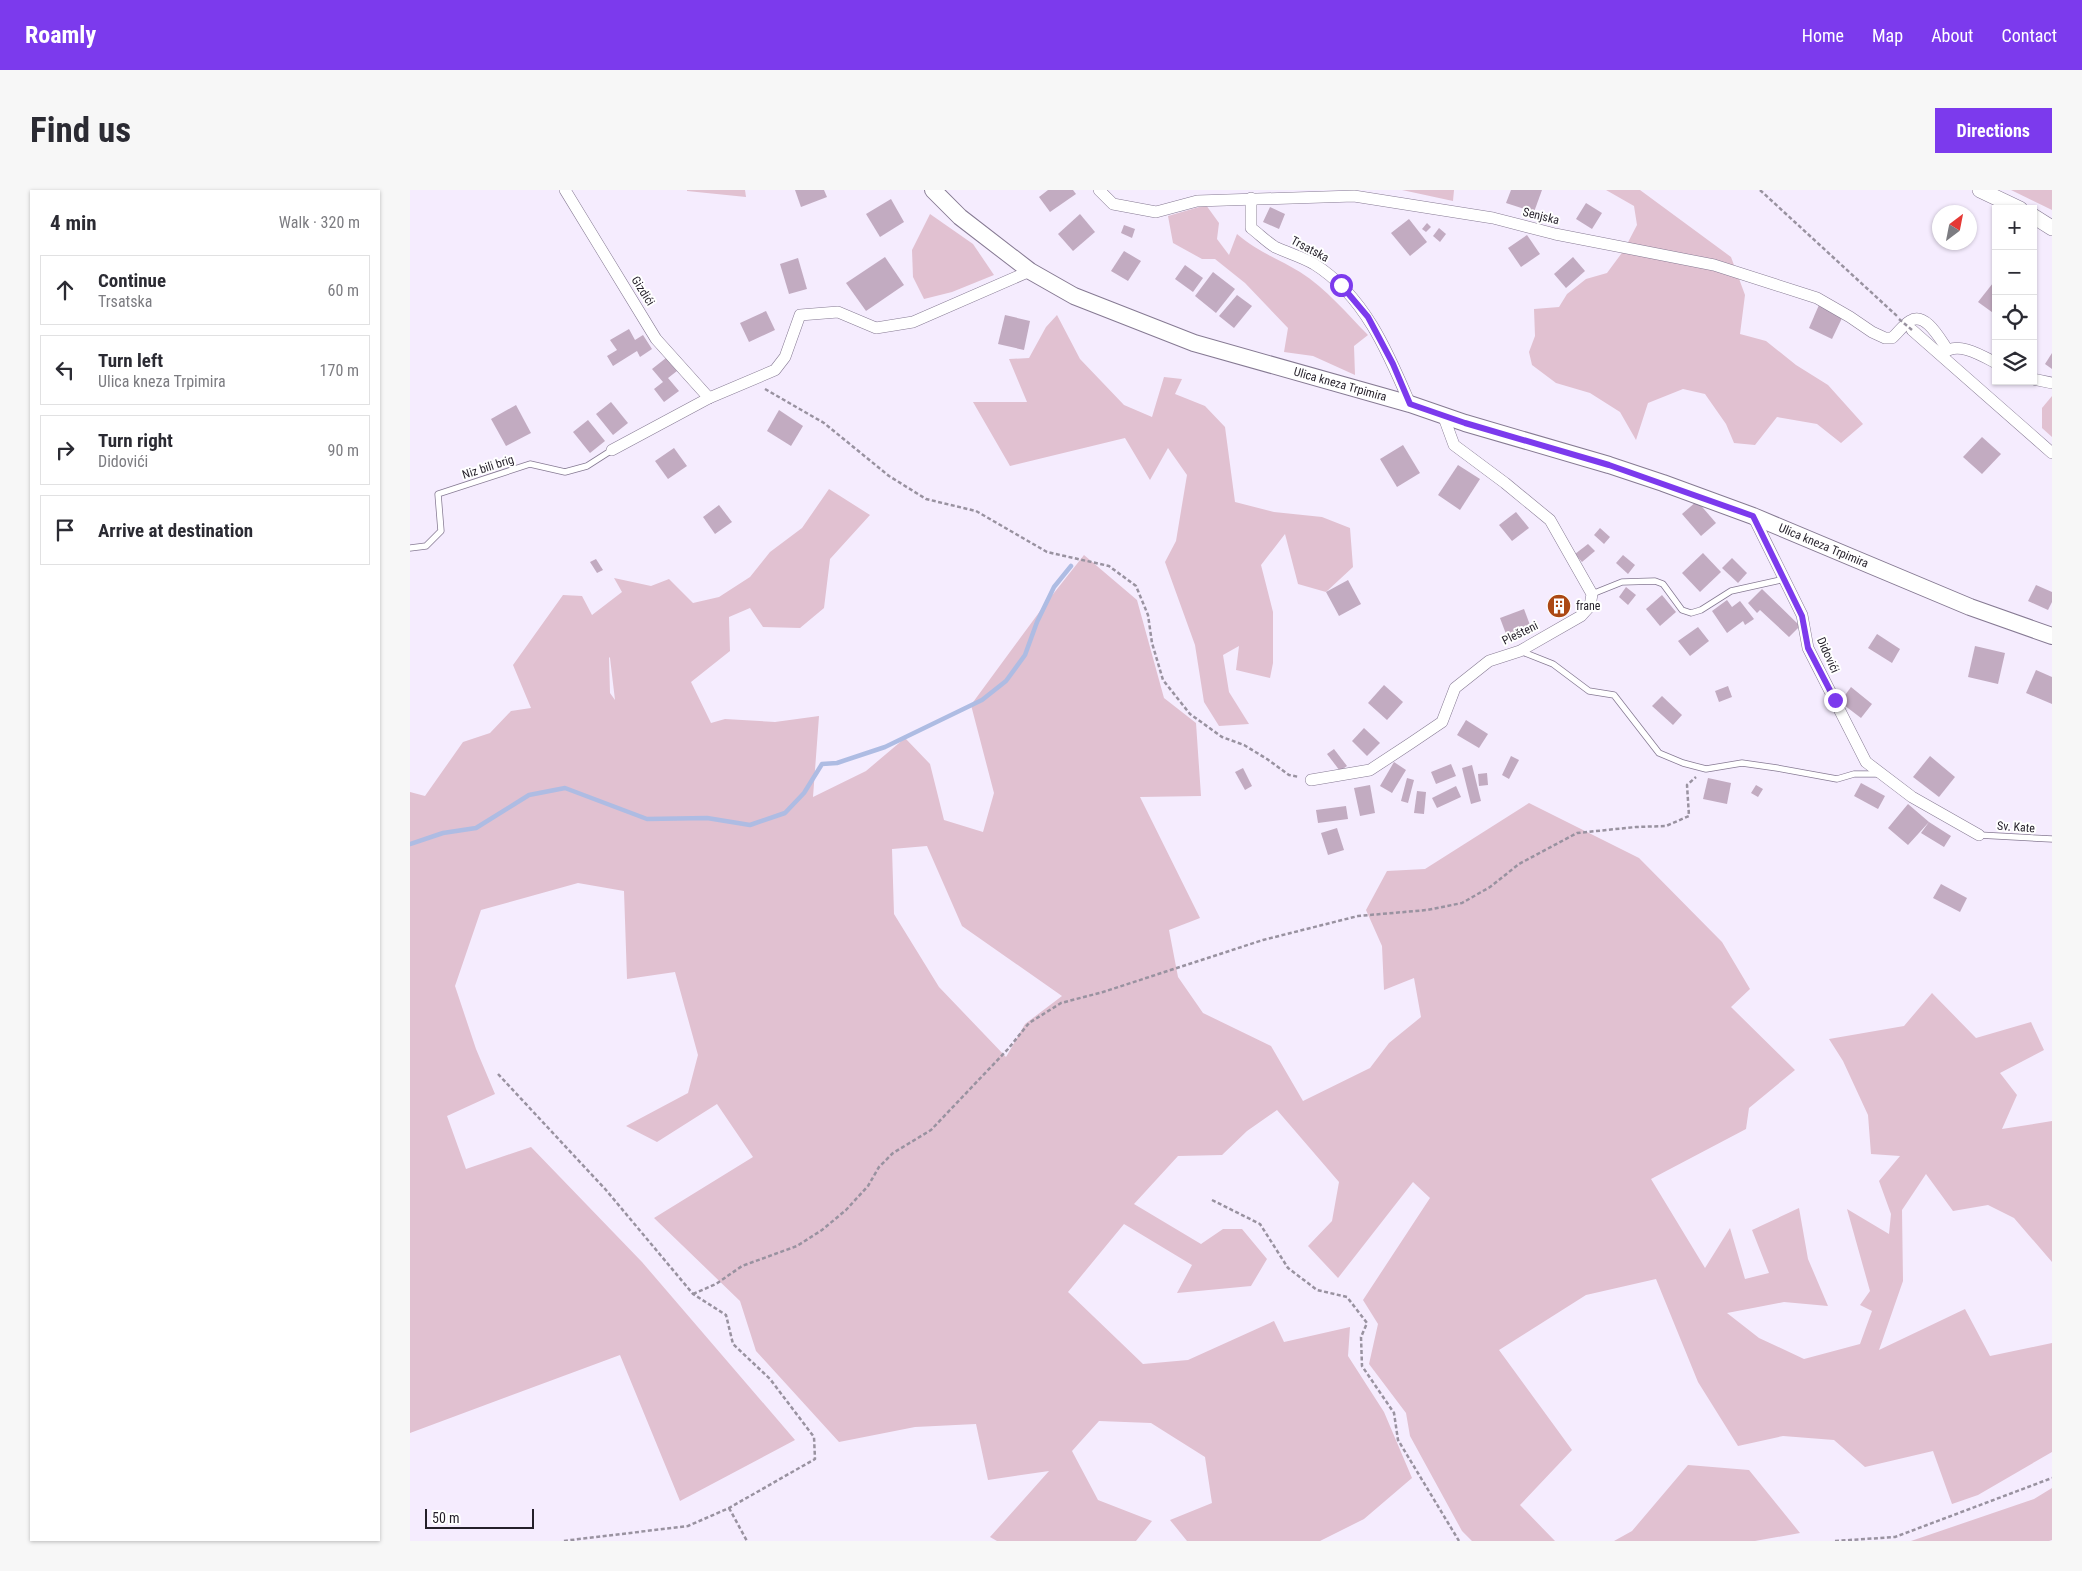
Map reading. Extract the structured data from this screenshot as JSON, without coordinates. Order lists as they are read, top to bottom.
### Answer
{
  "streets": {
    "main road": ["Ulica kneza Trpimira"],
    "street": [
      "Senjska",
      "Trsatska",
      "Gizdići",
      "Plešteni",
      "Didovići"
    ],
    "lane": ["Niz bili brig", "Sv. Kate"]
  },
  "crossings": [
    ["Senjska", "Trsatska"],
    ["Trsatska", "Ulica kneza Trpimira"],
    ["Ulica kneza Trpimira", "Didovići"],
    ["Didovići", "Sv. Kate"]
  ],
  "places": {
    "building": ["frane"]
  },
  "scale_bar": "50 m",
  "north": "top right",
  "page": {
    "header": "Roamly",
    "nav": [
      "Home",
      "Map",
      "About",
      "Contact"
    ],
    "buttons": "Directions",
    "title": "Find us",
    "heading": ["4 min", "Walk · 320 m"],
    "map_buttons": ["+", "−"],
    "list": [
      ["Continue", "Trsatska", "60 m"],
      ["Turn left", "Ulica kneza Trpimira", "170 m"],
      ["Turn right", "Didovići", "90 m"],
      "Arrive at destination"
    ],
    "scale": "50 m"
  }
}
